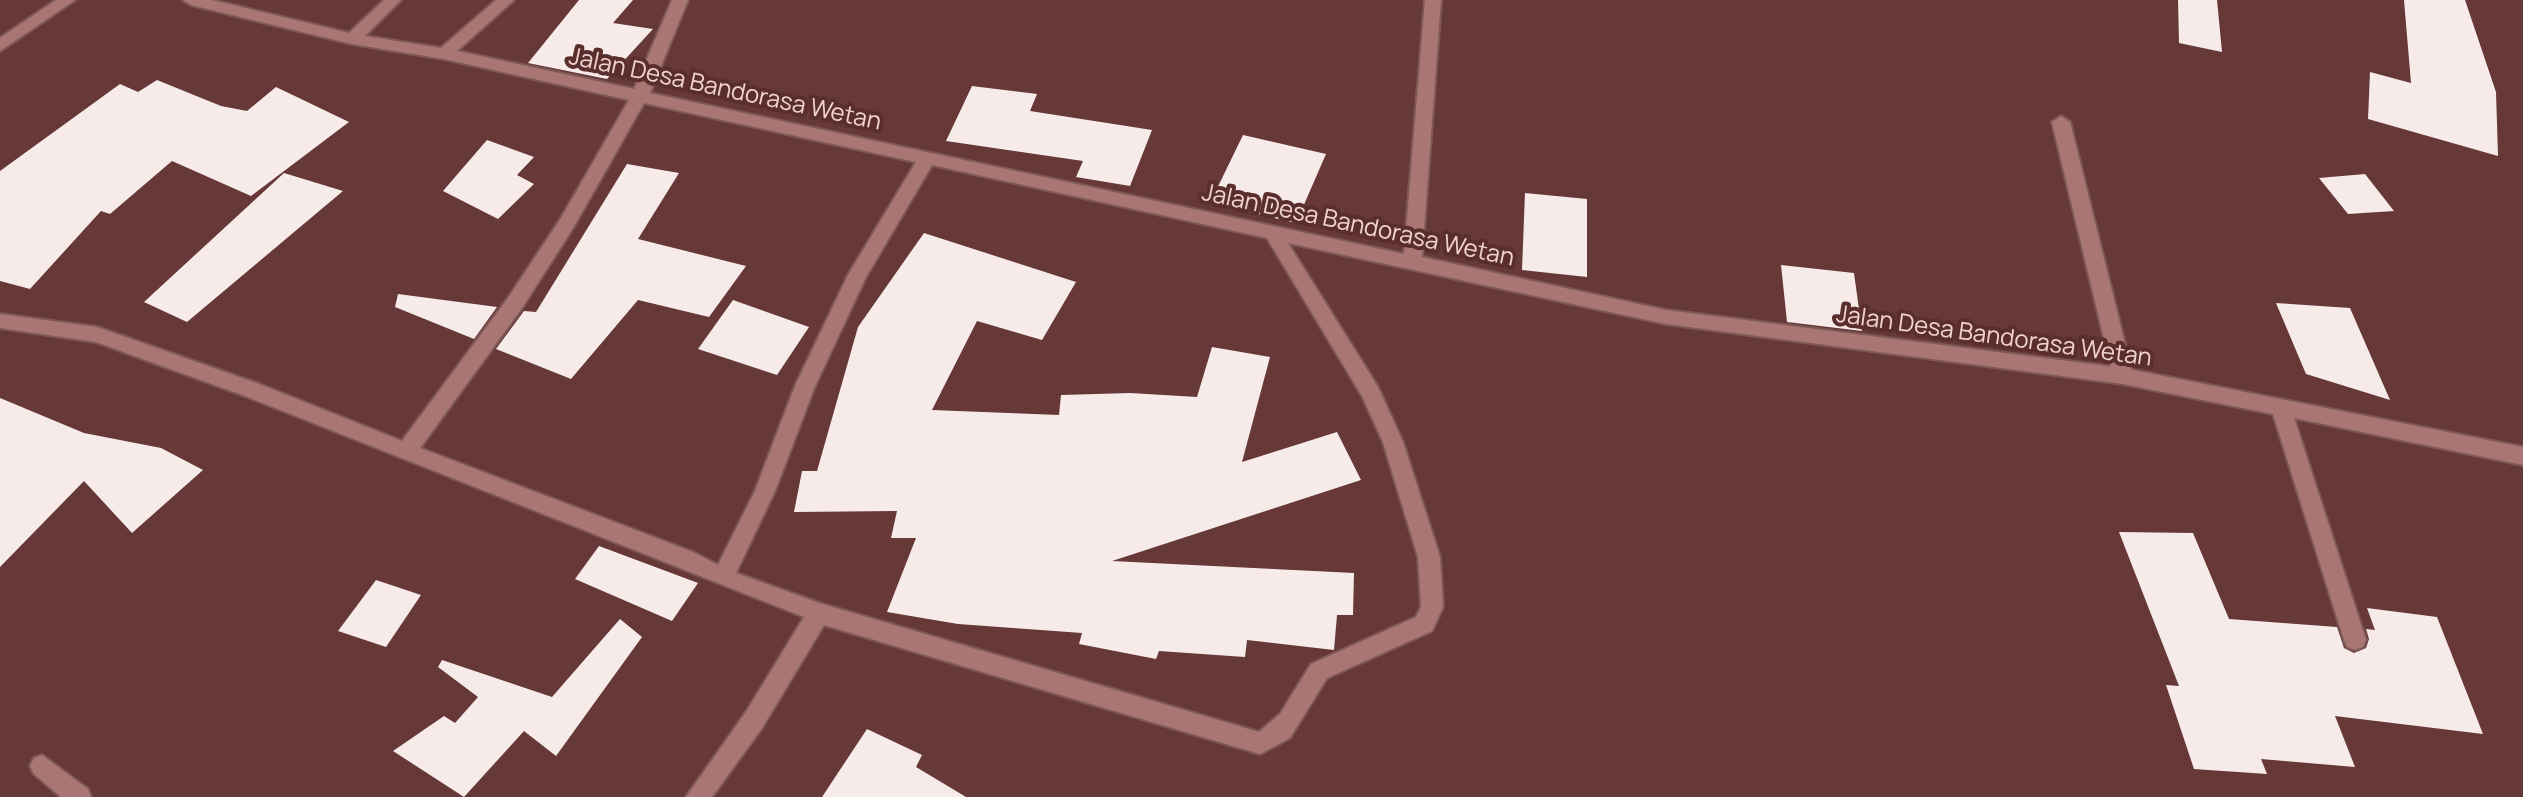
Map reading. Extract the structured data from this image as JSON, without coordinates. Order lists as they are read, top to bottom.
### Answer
{
  "streets": {
    "street": ["Jalan Desa Bandorasa Wetan"]
  }
}
